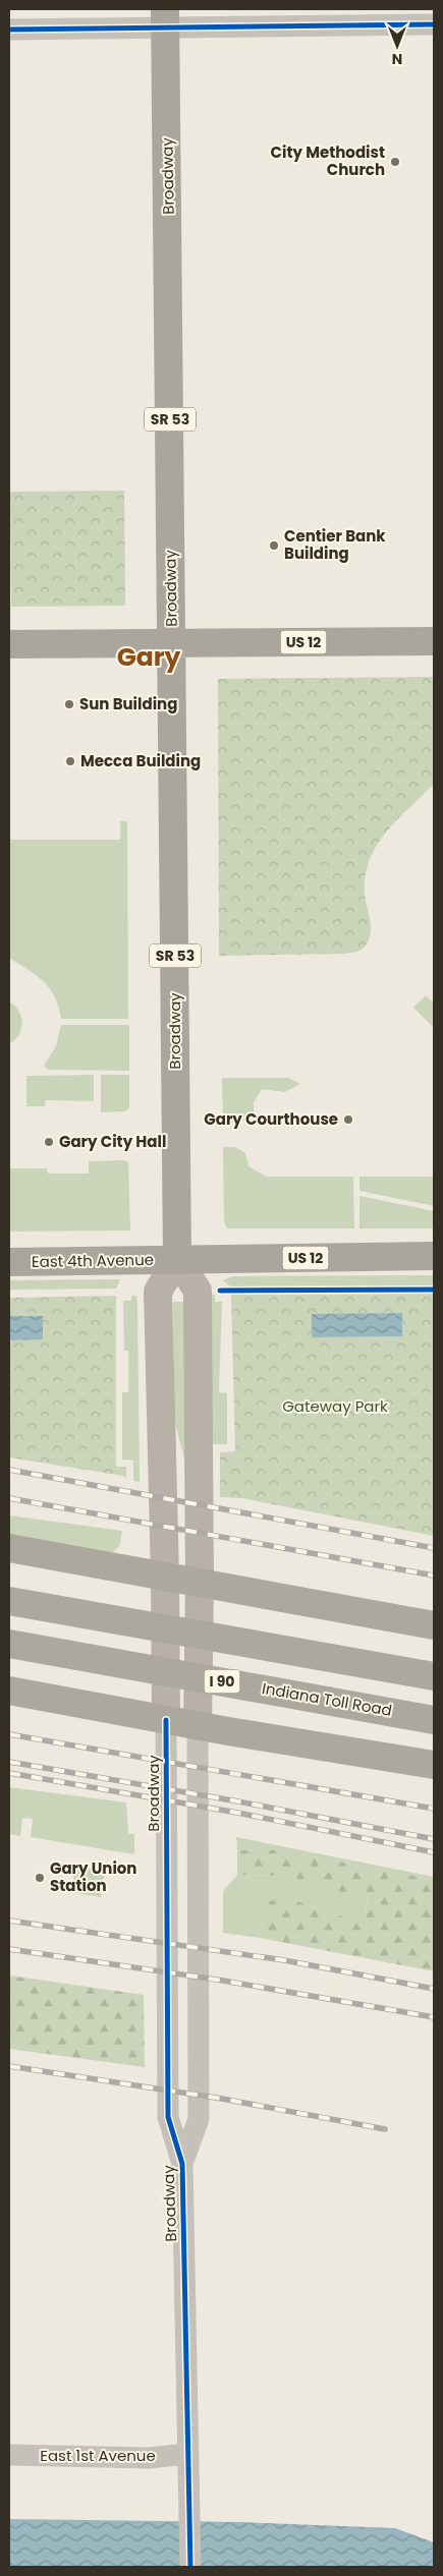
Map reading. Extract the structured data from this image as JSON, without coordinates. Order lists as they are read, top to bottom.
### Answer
{
  "streets": {
    "highway": ["I 90", "Indiana Toll Road"],
    "main road": [
      "Broadway",
      "SR 53",
      "US 12",
      "East 4th Avenue"
    ],
    "street": ["East 1st Avenue"]
  },
  "crossings": [
    ["Broadway", "US 12"],
    ["Broadway", "East 4th Avenue"],
    ["Broadway", "East 1st Avenue"],
    ["US 12", "East 4th Avenue"]
  ],
  "districts": ["Gary"],
  "parks": ["Gateway Park"],
  "places": [
    "City Methodist Church",
    "Centier Bank Building",
    "Sun Building",
    "Mecca Building",
    "Gary Courthouse",
    "Gary City Hall",
    "Gary Union Station"
  ],
  "north": "bottom"
}
